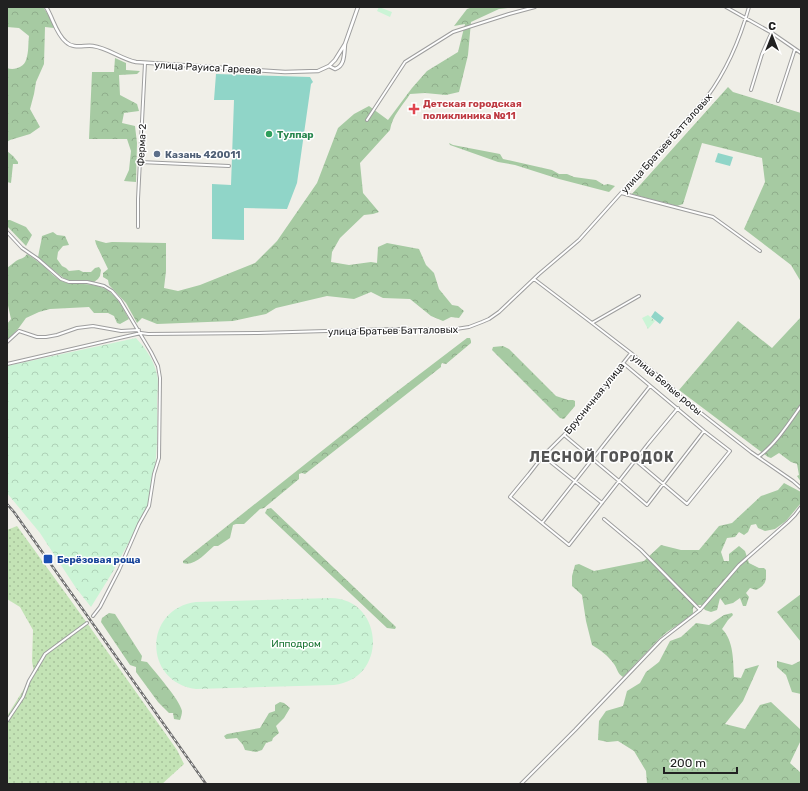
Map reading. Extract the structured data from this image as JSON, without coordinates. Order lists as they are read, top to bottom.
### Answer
{
  "streets": {
    "street": [
      "улица Рауиса Гареева",
      "улица Братьев Батталовых",
      "Ферма-2",
      "улица Белые росы",
      "Брусничная улица"
    ]
  },
  "crossings": [
    ["улица Рауиса Гареева", "Ферма-2"],
    ["улица Братьев Батталовых", "улица Белые росы"],
    ["улица Белые росы", "Брусничная улица"]
  ],
  "districts": ["ЛЕСНОЙ ГОРОДОК"],
  "parks": ["Ипподром"],
  "places": {
    "health": ["Детская городская поликлиника №11"],
    "other": ["Тулпар", "Казань 420011"],
    "transit": ["Берёзовая роща"]
  },
  "scale_bar": "200 m",
  "north": "top"
}
